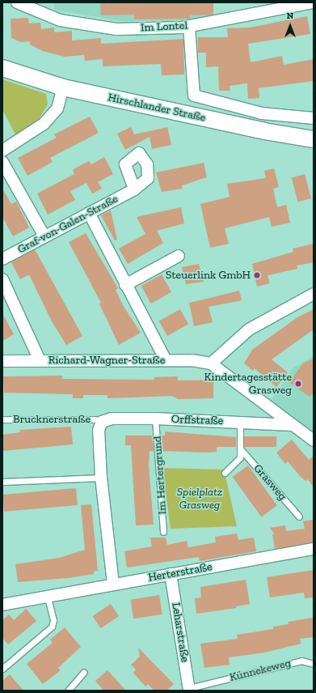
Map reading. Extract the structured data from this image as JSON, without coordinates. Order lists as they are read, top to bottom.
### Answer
{
  "streets": {
    "street": [
      "Im Lontel",
      "Hirschlander Straße",
      "Graf-von-Galen-Straße",
      "Richard-Wagner-Straße",
      "Brucknerstraße",
      "Orffstraße",
      "Herterstraße",
      "Leharstraße"
    ],
    "lane": ["Im Hertergrund", "Grasweg", "Künnekeweg"]
  },
  "crossings": [
    ["Im Lontel", "Hirschlander Straße"],
    ["Brucknerstraße", "Orffstraße"],
    ["Brucknerstraße", "Herterstraße"],
    ["Orffstraße", "Im Hertergrund"],
    ["Herterstraße", "Leharstraße"],
    ["Leharstraße", "Künnekeweg"]
  ],
  "parks": ["Spielplatz Grasweg"],
  "places": ["Steuerlink GmbH", "Kindertagesstätte Grasweg"],
  "north": "top"
}
